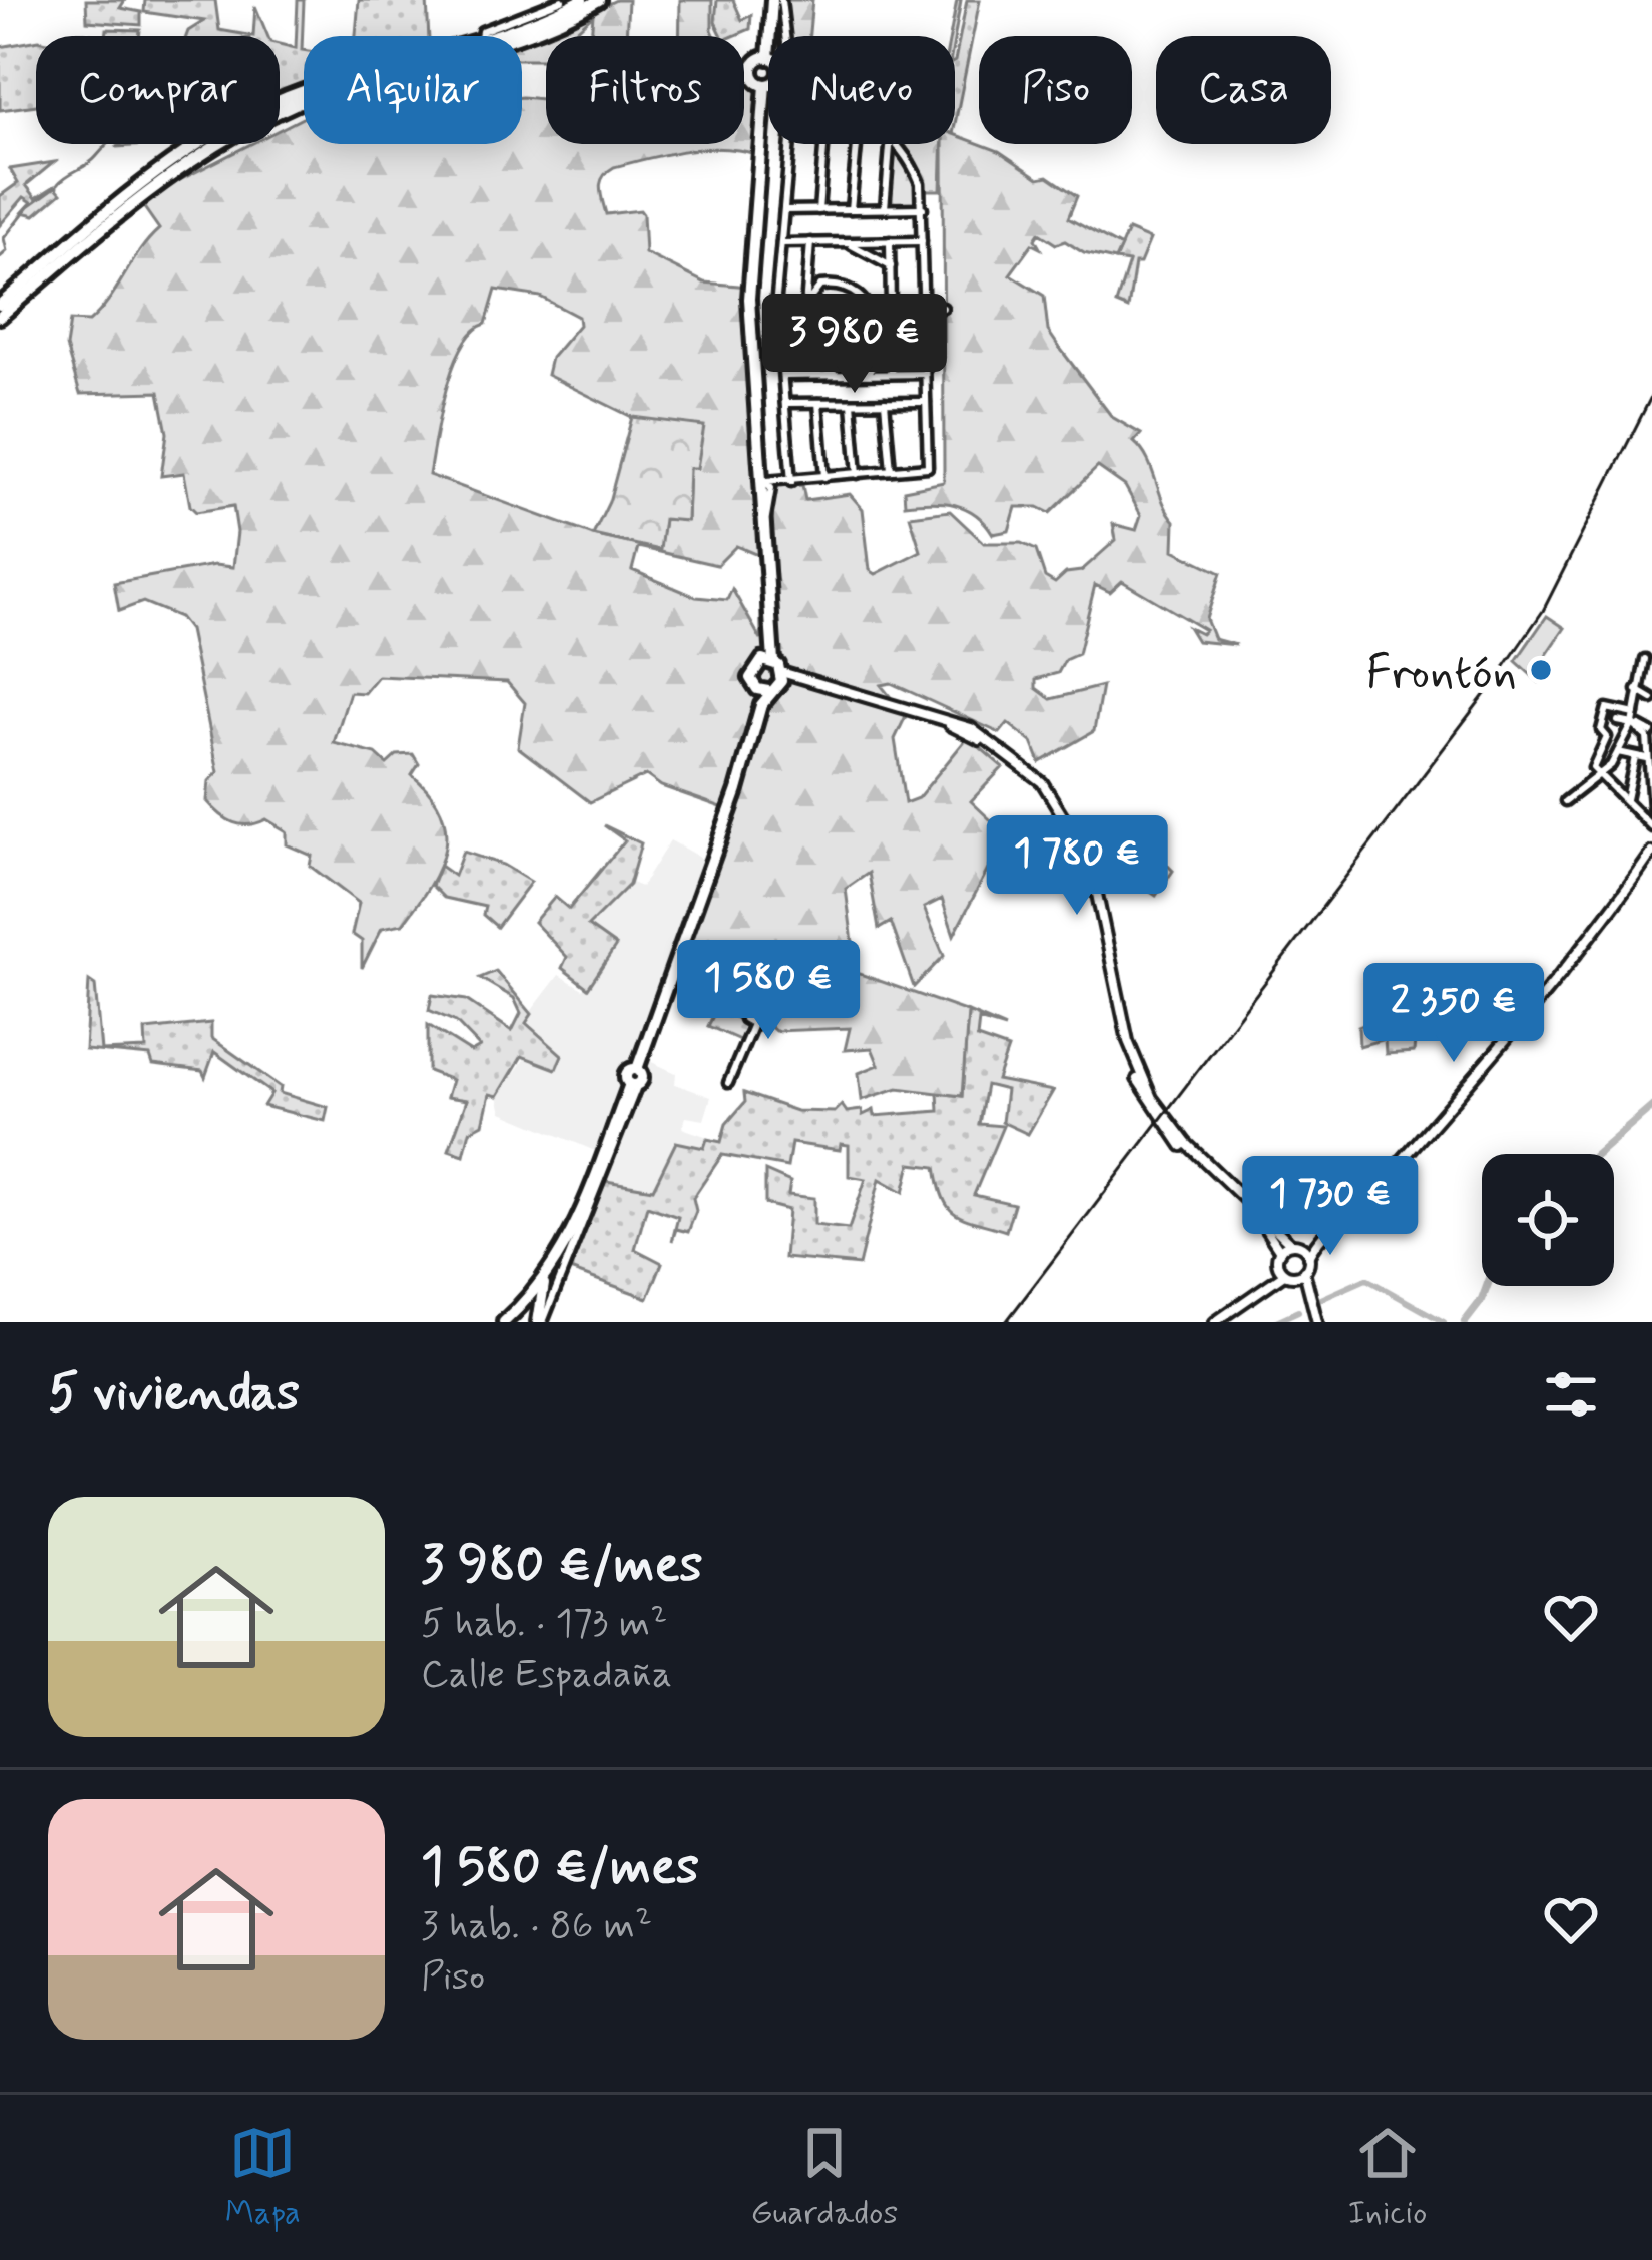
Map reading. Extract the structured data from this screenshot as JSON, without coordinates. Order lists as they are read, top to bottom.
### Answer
{
  "places": ["Frontón"],
  "page": {
    "chip": [
      "Comprar",
      "Alquilar",
      "Filtros",
      "Nuevo",
      "Piso",
      "Casa"
    ],
    "price": [
      "3 980 €",
      "1 780 €",
      "1 580 €",
      "2 350 €",
      "1 730 €"
    ],
    "heading": "5 viviendas",
    "list": [
      {
        "name": "3 980 €/mes",
        "note": "5 hab. · 173 m² · Calle Espadaña"
      },
      {
        "name": "1 580 €/mes",
        "note": "3 hab. · 86 m² · Piso"
      }
    ],
    "tabs": ["Mapa", "Guardados", "Inicio"]
  }
}
